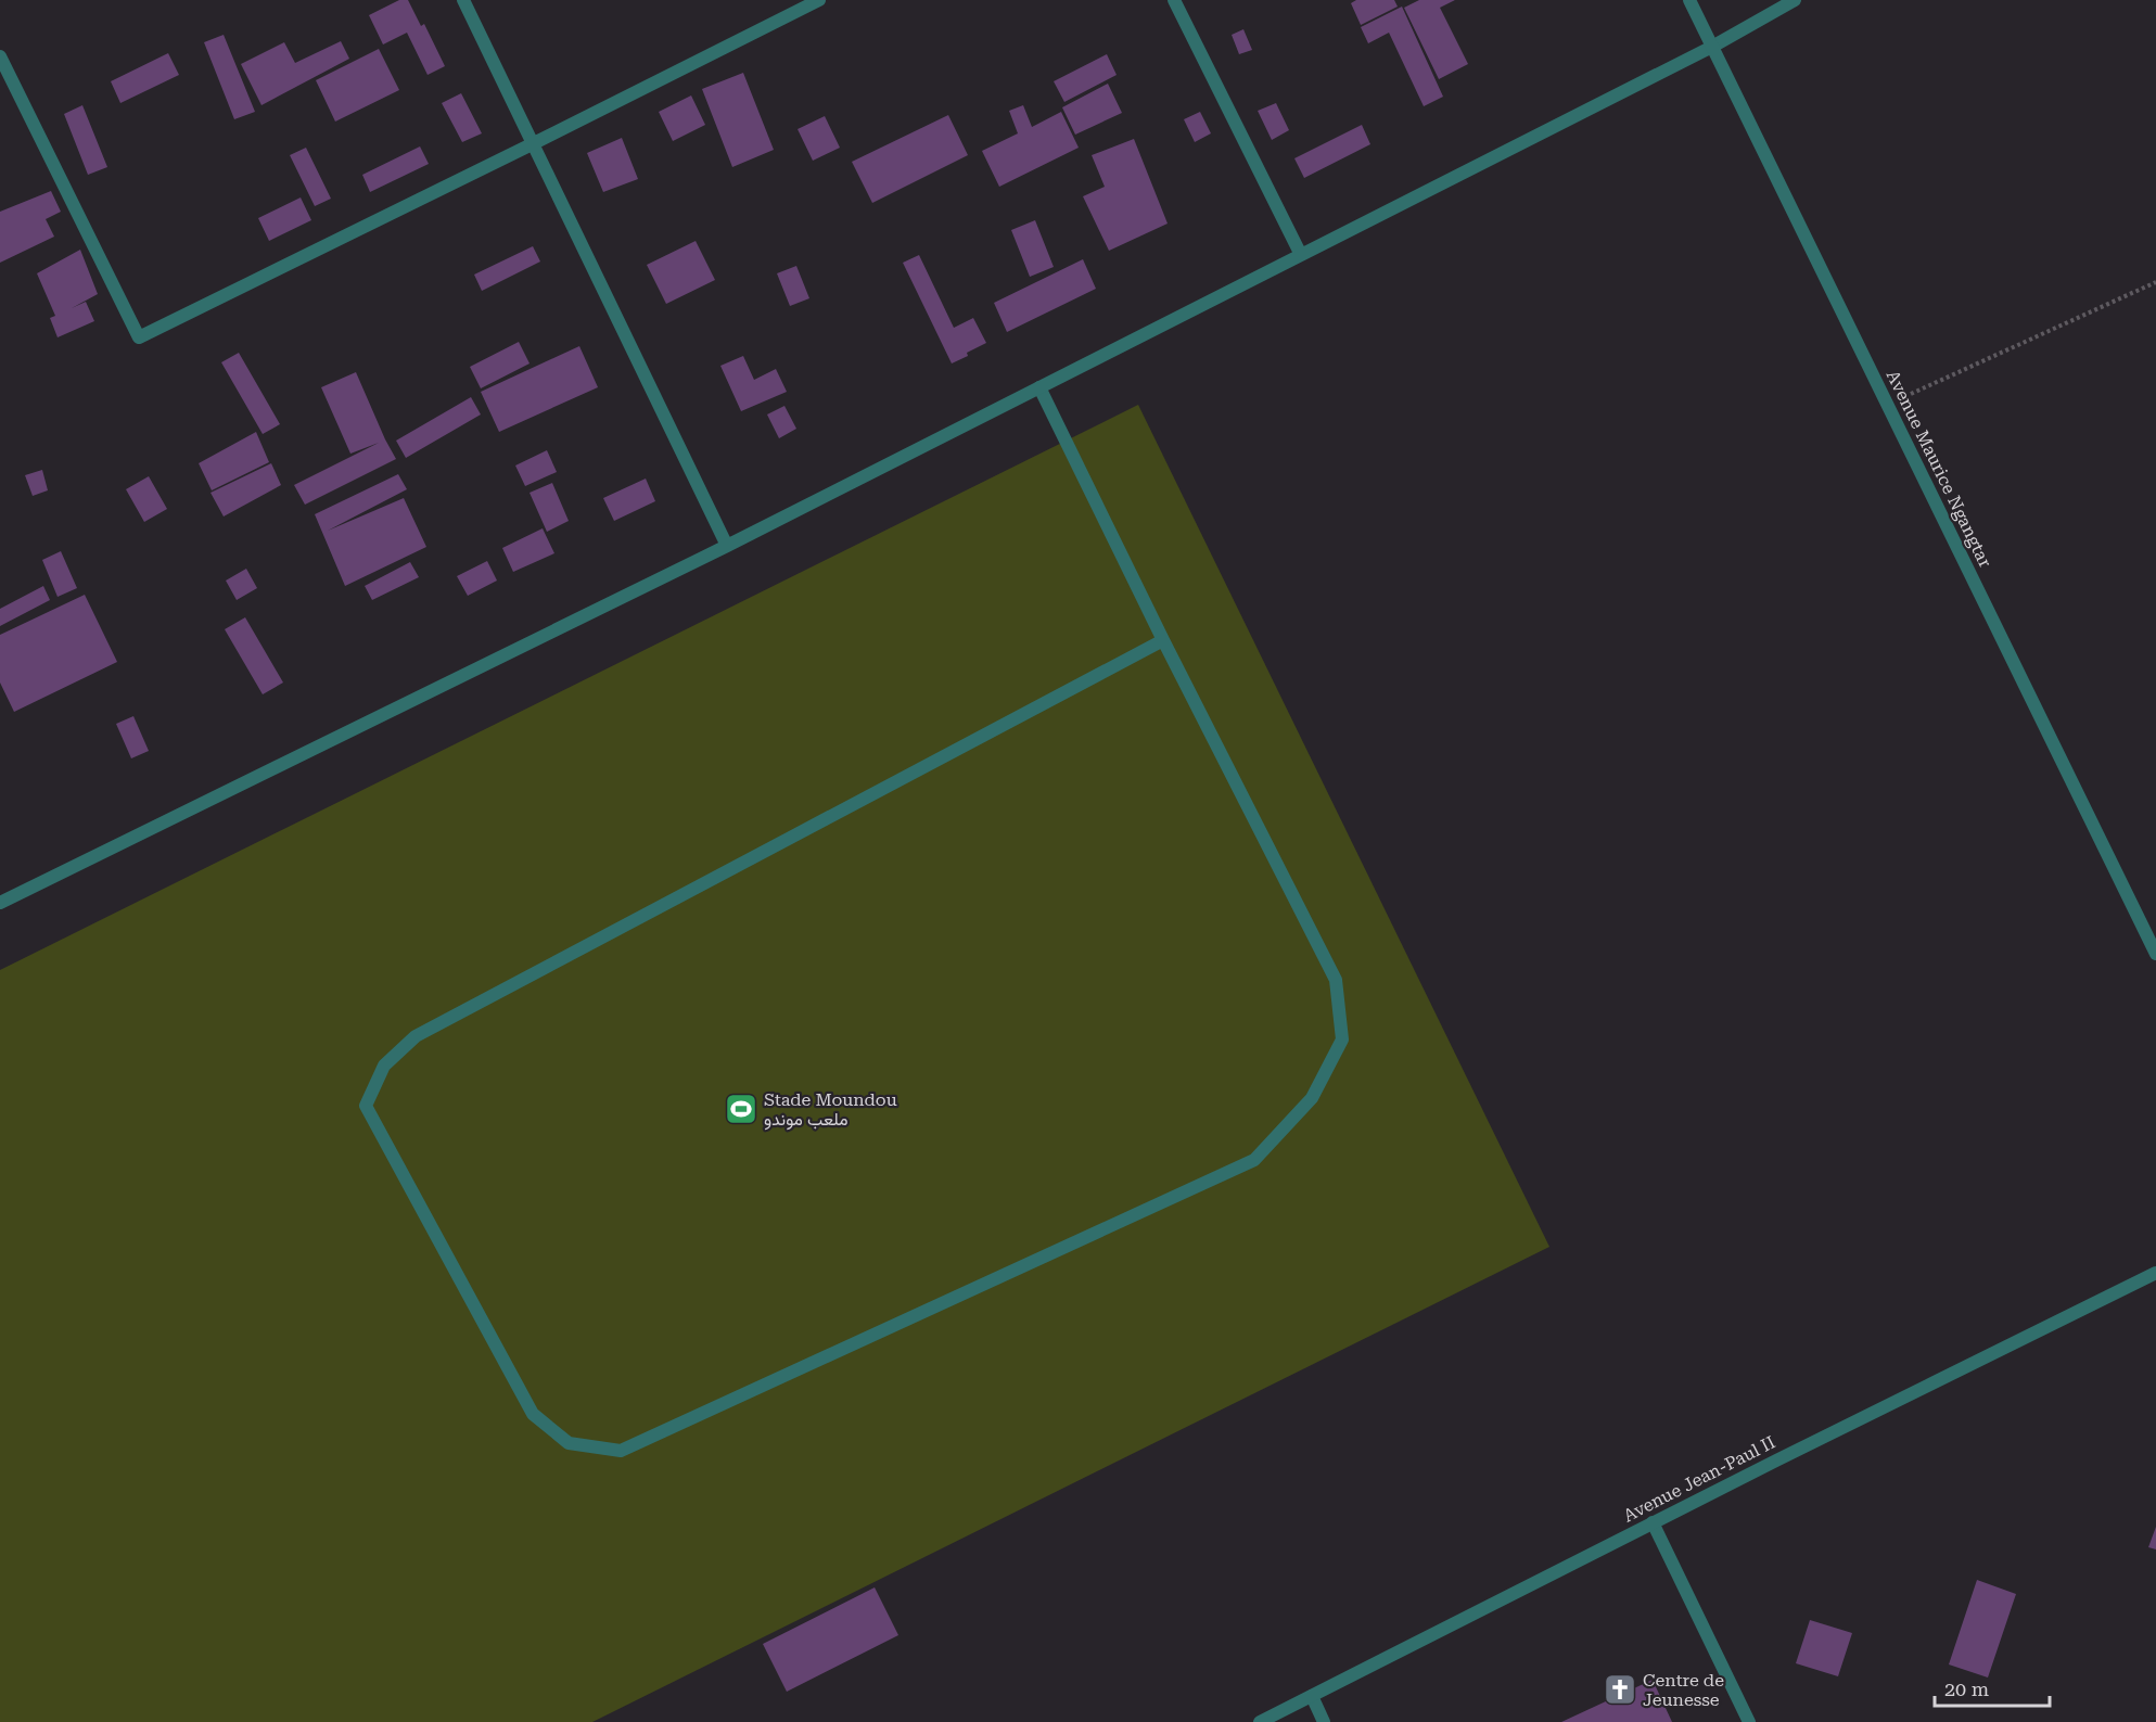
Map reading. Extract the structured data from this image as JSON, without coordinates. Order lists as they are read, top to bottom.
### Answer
{
  "streets": {
    "street": ["Avenue Maurice Ngangtar", "Avenue Jean-Paul II"]
  },
  "places": {
    "sports": ["Stade Moundou ملعب موندو"],
    "church": ["Centre de Jeunesse"]
  },
  "scale_bar": "20 m"
}
